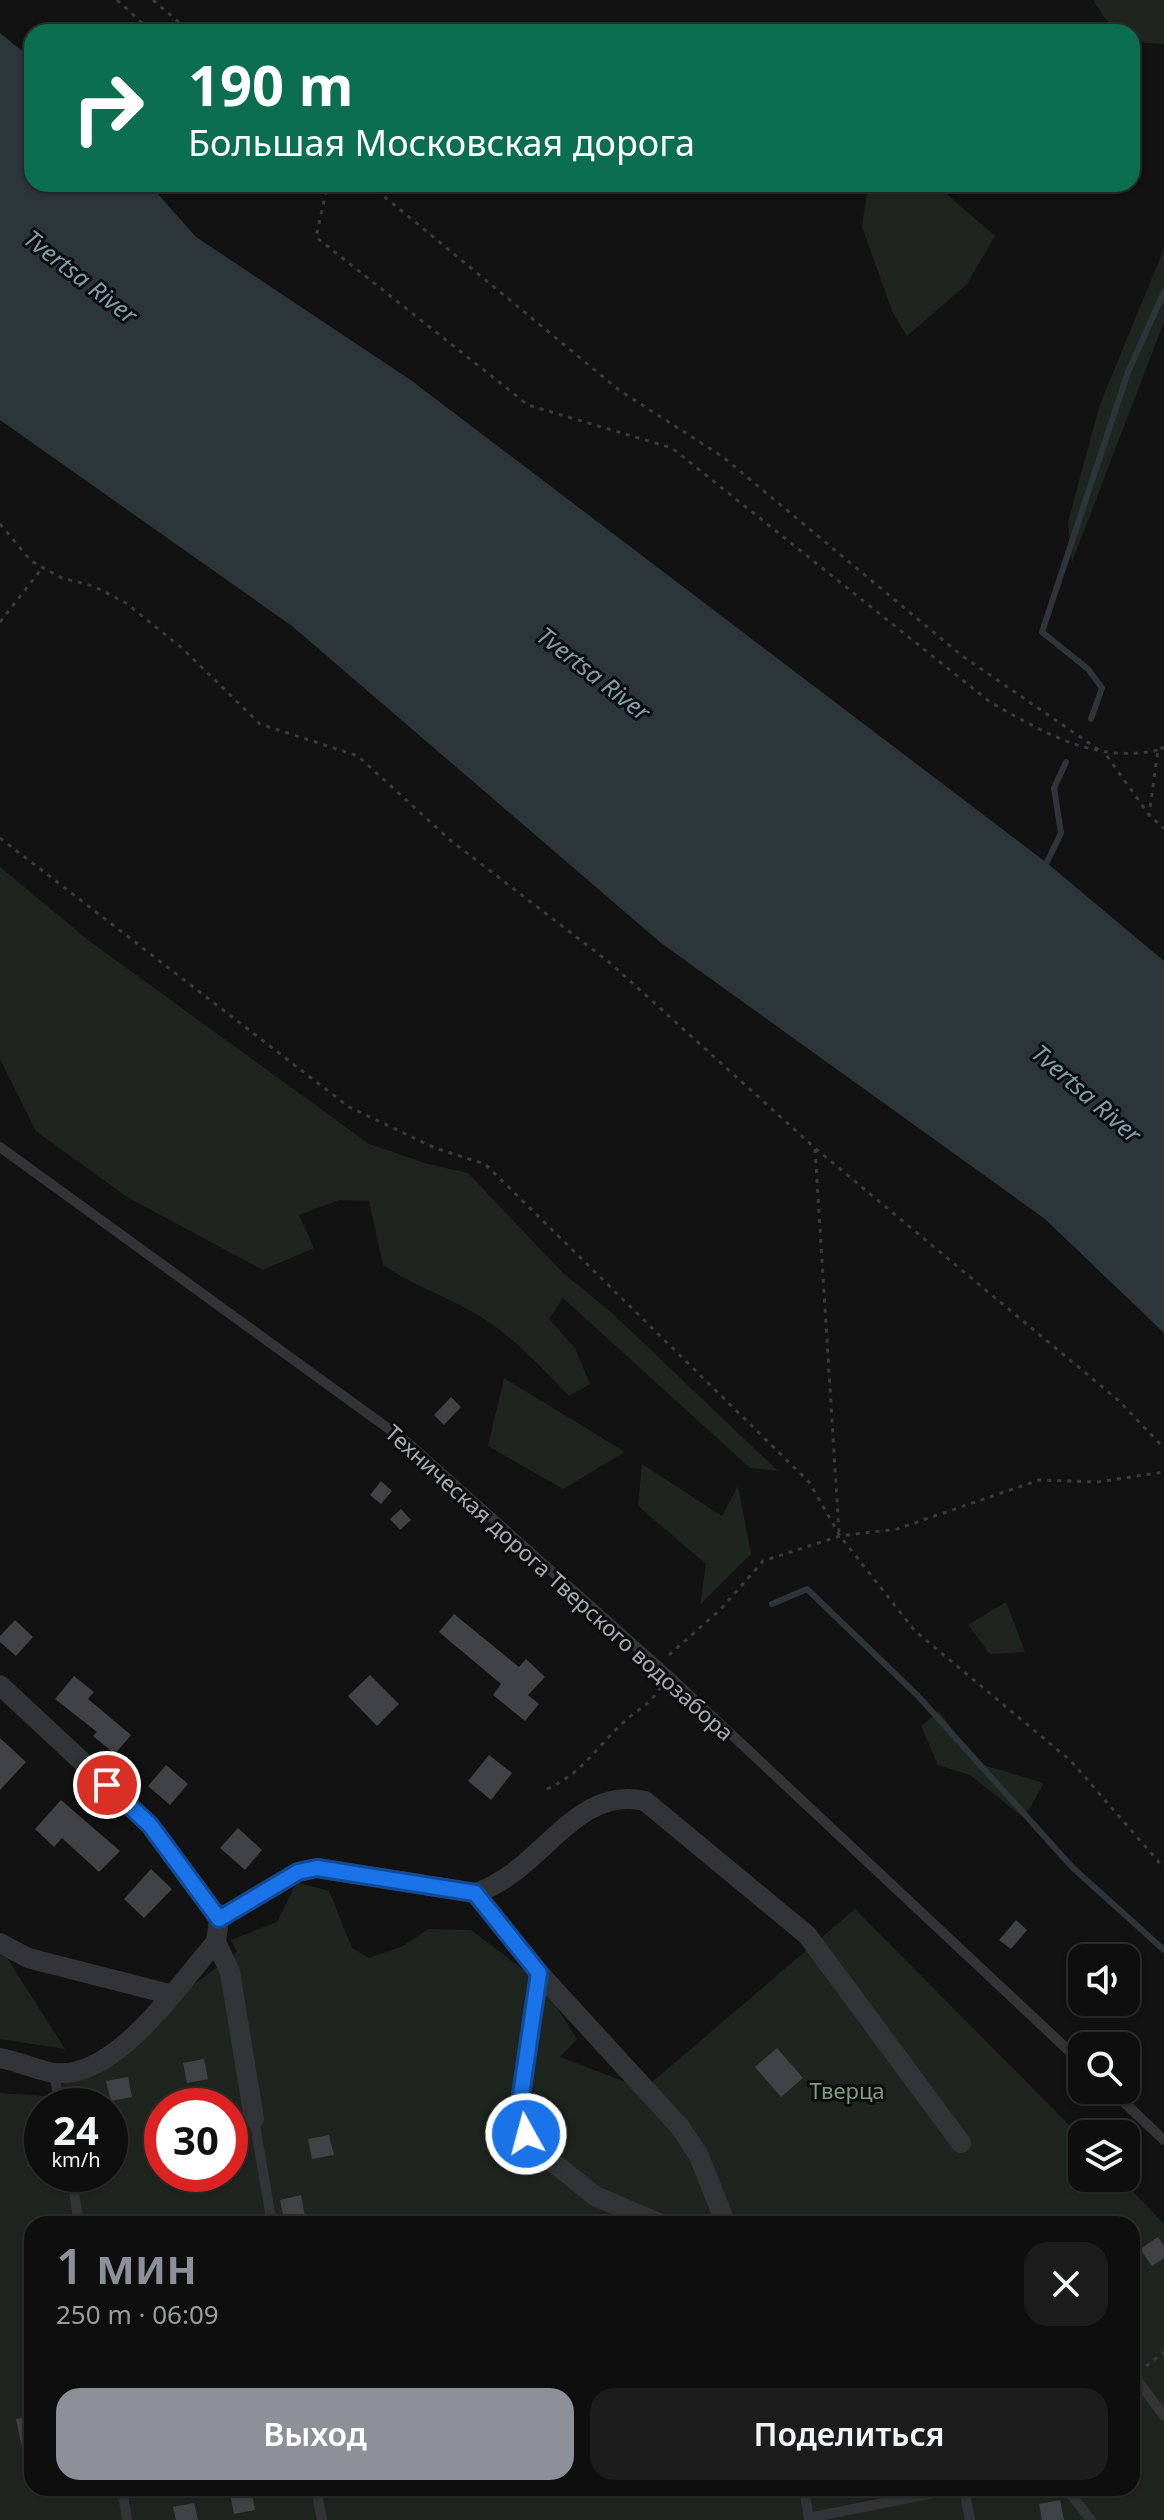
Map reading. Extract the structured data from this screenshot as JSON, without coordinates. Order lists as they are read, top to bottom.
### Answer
{
  "streets": {
    "lane": ["Техническая дорога Тверского водозабора"]
  },
  "water": ["Tvertsa River"],
  "parks": ["Тверца"],
  "page": {
    "turn": ["190 m", "Большая Московская дорога"],
    "speed": "24 km/h",
    "limit": "30",
    "heading": ["1 мин", "250 m · 06:09"],
    "buttons": ["Выход", "Поделиться"]
  }
}
